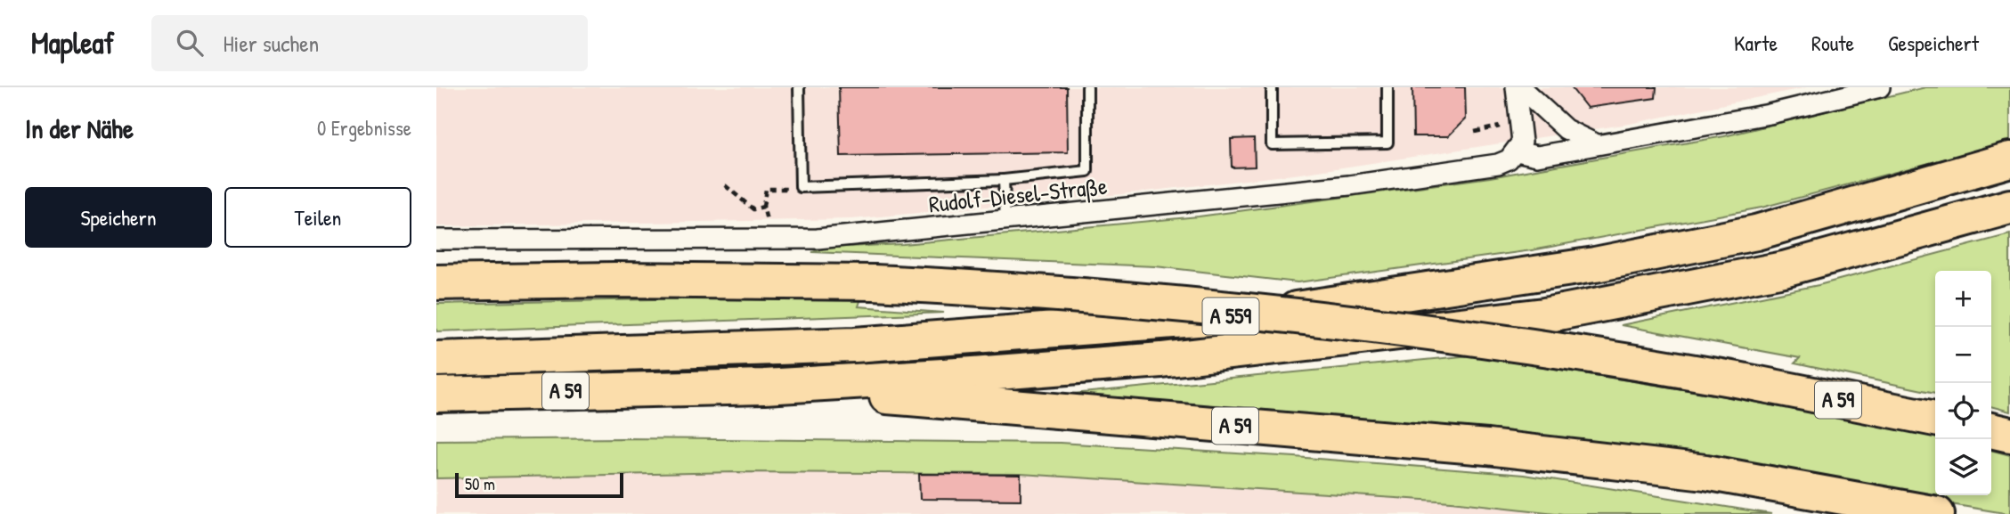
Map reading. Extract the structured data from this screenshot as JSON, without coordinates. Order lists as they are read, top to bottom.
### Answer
{
  "streets": {
    "highway": ["A 559", "A 59"],
    "street": ["Rudolf-Diesel-Straße"]
  },
  "crossings": [
    ["A 559", "A 59"]
  ],
  "scale_bar": "50 m",
  "page": {
    "header": "Mapleaf",
    "search": "Hier suchen",
    "nav": ["Karte", "Route", "Gespeichert"],
    "heading": ["In der Nähe", "0 Ergebnisse"],
    "buttons": ["Speichern", "Teilen"],
    "map_buttons": ["+", "−"],
    "scale": "50 m"
  }
}
